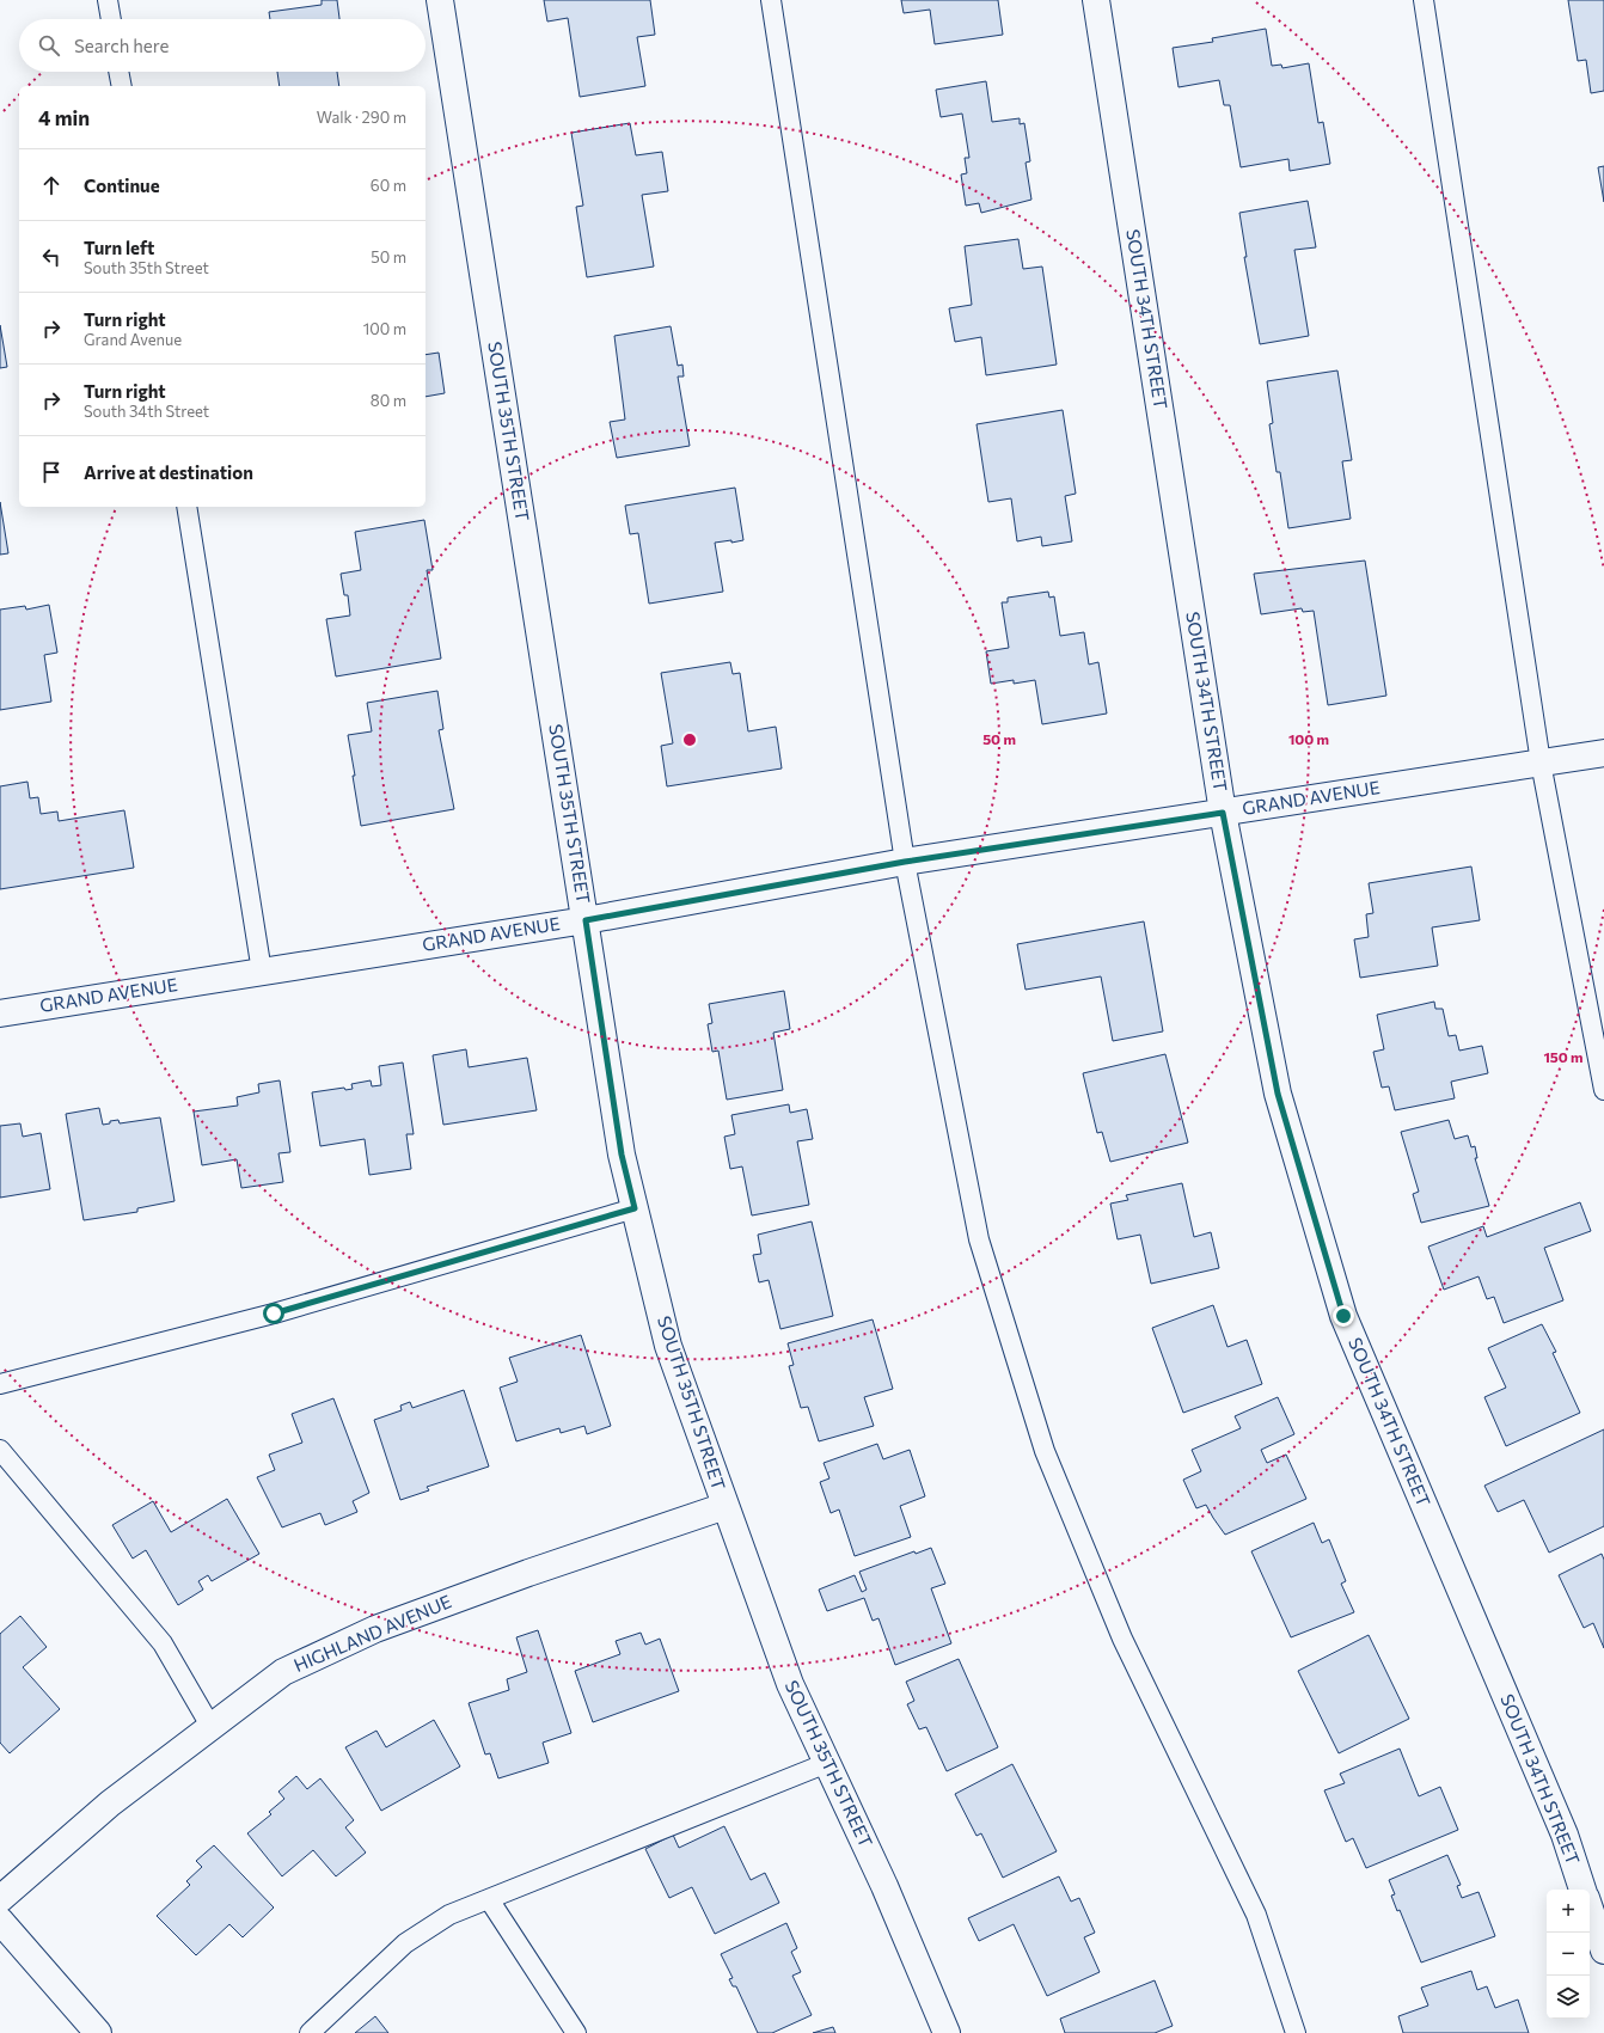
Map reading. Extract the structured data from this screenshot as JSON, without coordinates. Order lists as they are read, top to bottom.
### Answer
{
  "streets": {
    "street": [
      "SOUTH 34TH STREET",
      "SOUTH 35TH STREET",
      "GRAND AVENUE",
      "HIGHLAND AVENUE"
    ]
  },
  "crossings": [
    ["SOUTH 34TH STREET", "GRAND AVENUE"],
    ["SOUTH 35TH STREET", "GRAND AVENUE"],
    ["SOUTH 35TH STREET", "HIGHLAND AVENUE"]
  ],
  "page": {
    "search": "Search here",
    "heading": ["4 min", "Walk · 290 m"],
    "list": [
      ["Continue", "60 m"],
      ["Turn left", "South 35th Street", "50 m"],
      ["Turn right", "Grand Avenue", "100 m"],
      ["Turn right", "South 34th Street", "80 m"],
      "Arrive at destination"
    ],
    "map_buttons": ["+", "−"]
  },
  "rings": ["50 m", "100 m", "150 m"]
}
